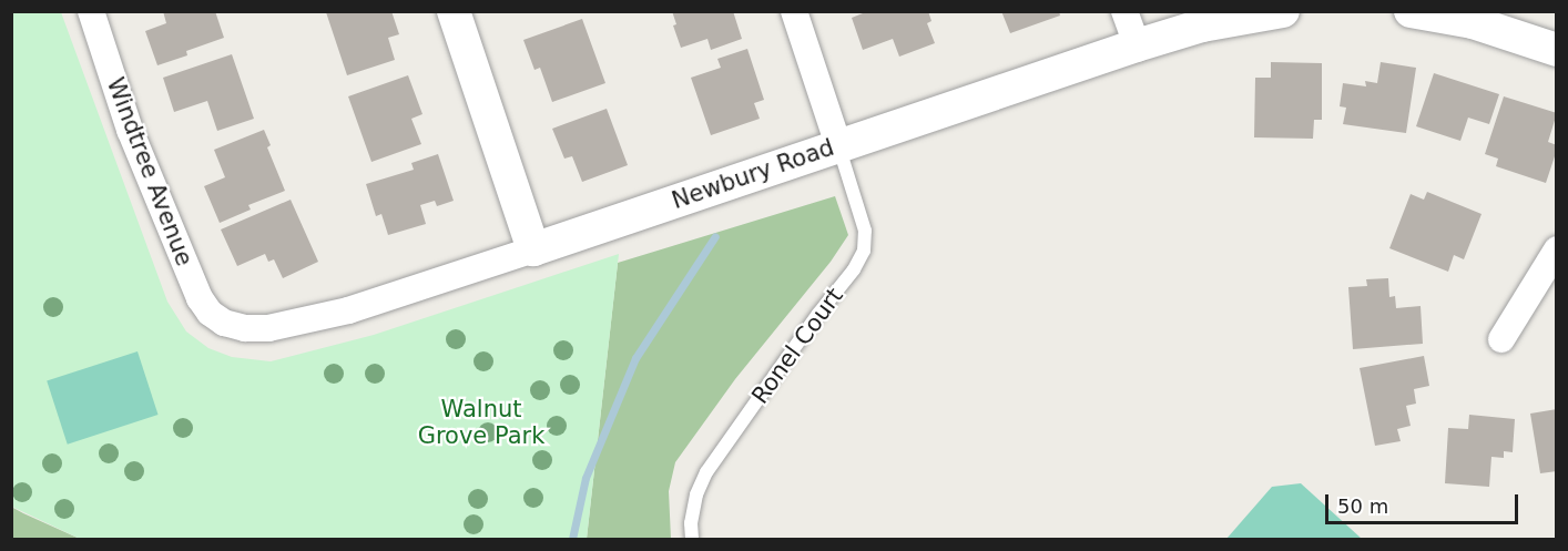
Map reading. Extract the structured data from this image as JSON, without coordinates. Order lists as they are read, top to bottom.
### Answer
{
  "streets": {
    "street": ["Windtree Avenue", "Newbury Road"],
    "lane": ["Ronel Court"]
  },
  "crossings": [
    ["Windtree Avenue", "Newbury Road"],
    ["Newbury Road", "Ronel Court"]
  ],
  "parks": ["Walnut Grove Park"],
  "scale_bar": "50 m"
}
